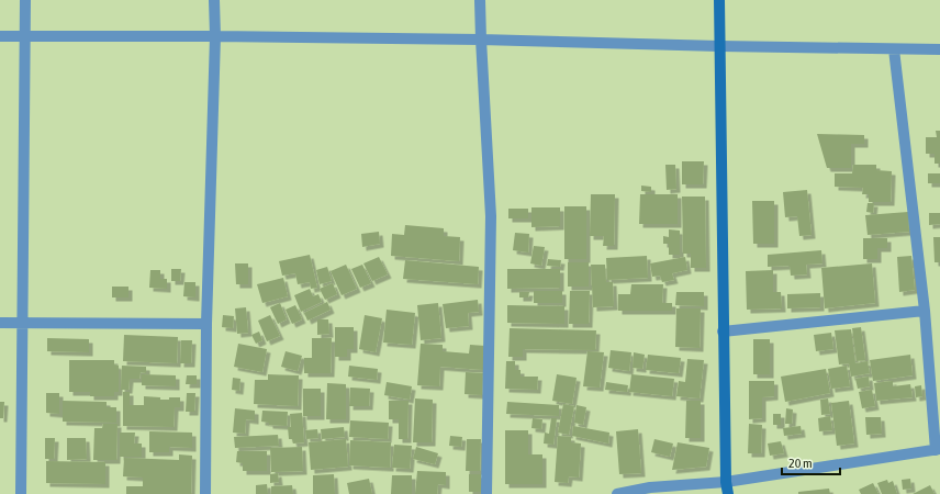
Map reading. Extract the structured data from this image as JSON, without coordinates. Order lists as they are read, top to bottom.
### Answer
{
  "scale_bar": "20 m"
}
